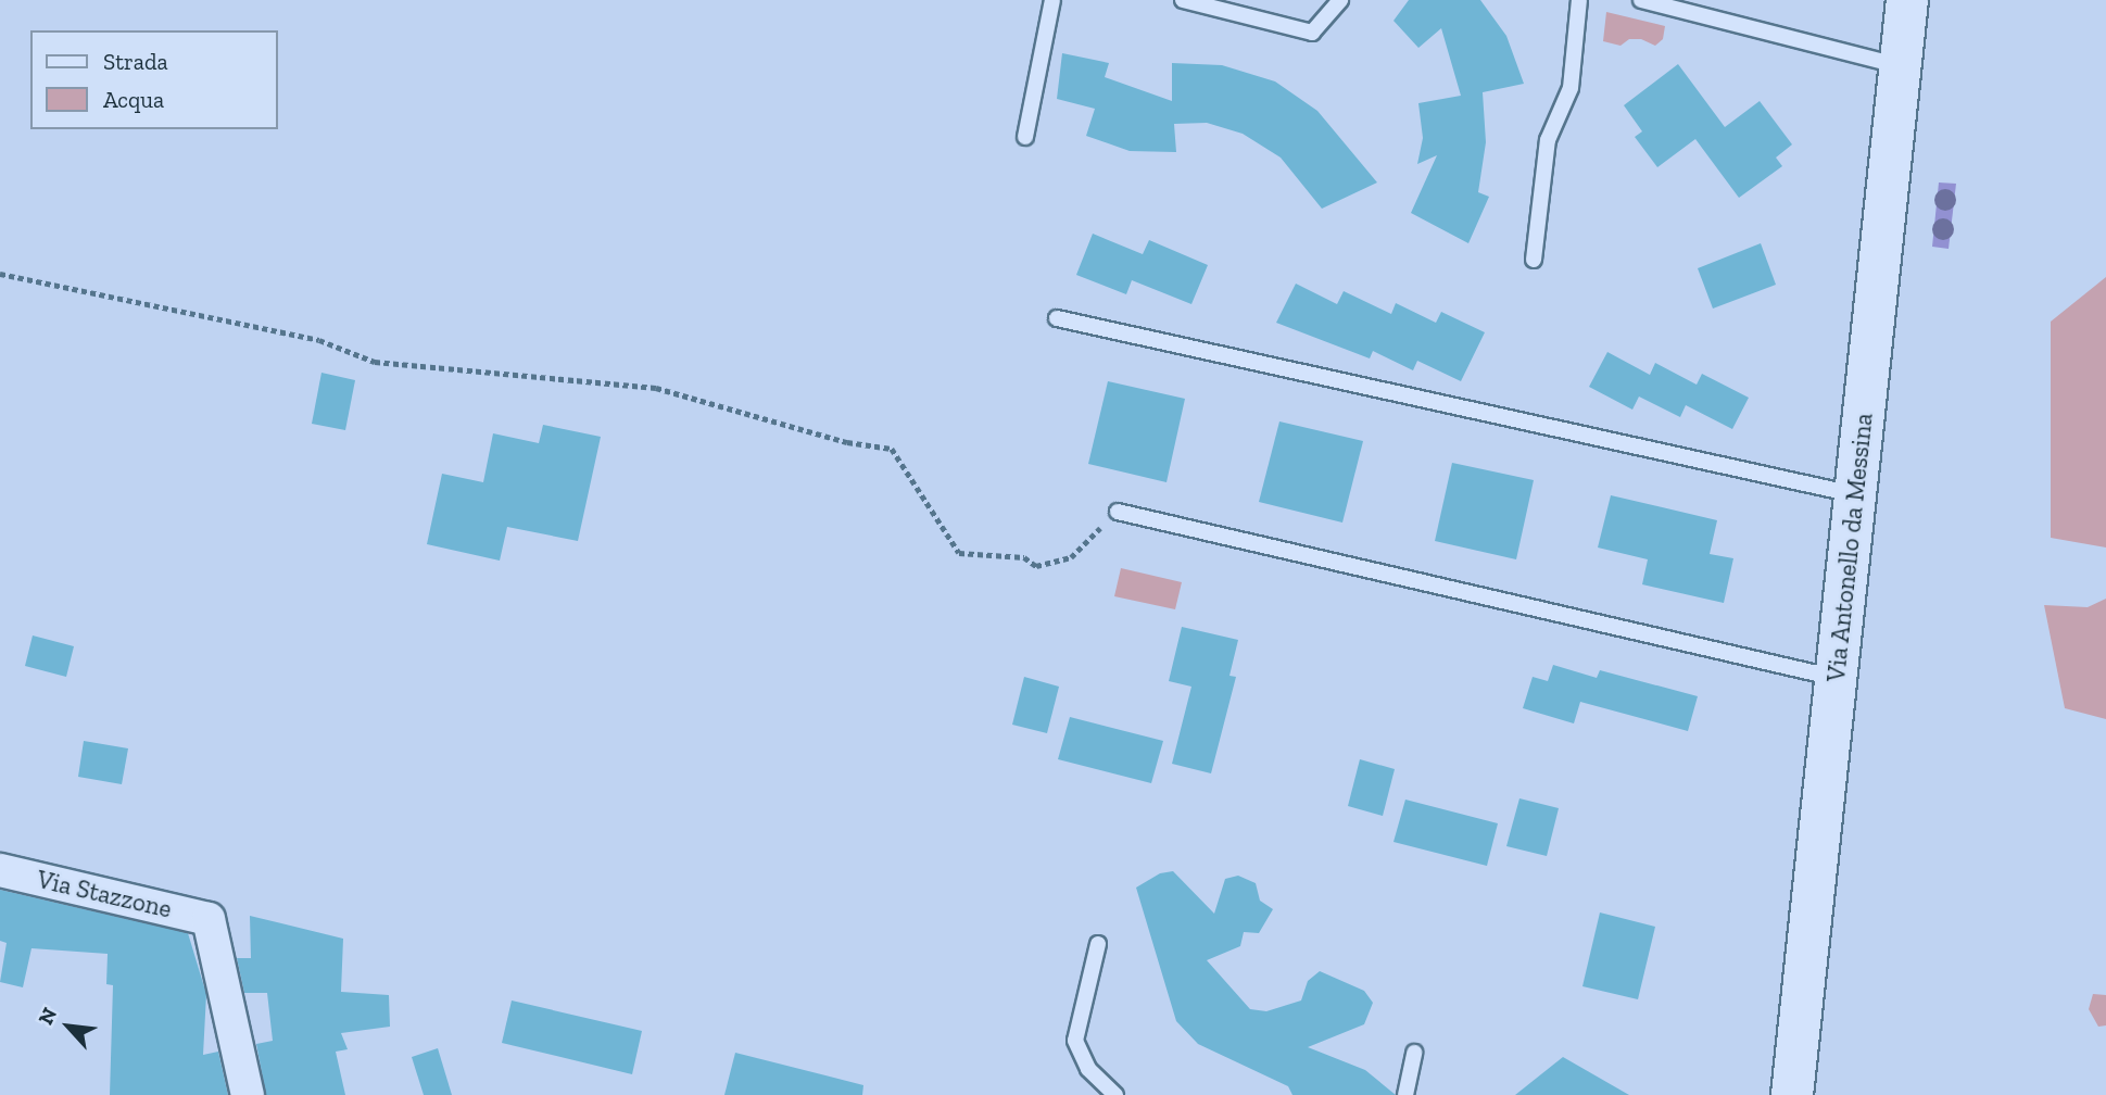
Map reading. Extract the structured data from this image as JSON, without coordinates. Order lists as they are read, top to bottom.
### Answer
{
  "streets": {
    "main road": ["Via Antonello da Messina"],
    "street": ["Via Stazzone"]
  },
  "legend": ["Strada", "Acqua"],
  "north": "top left"
}
